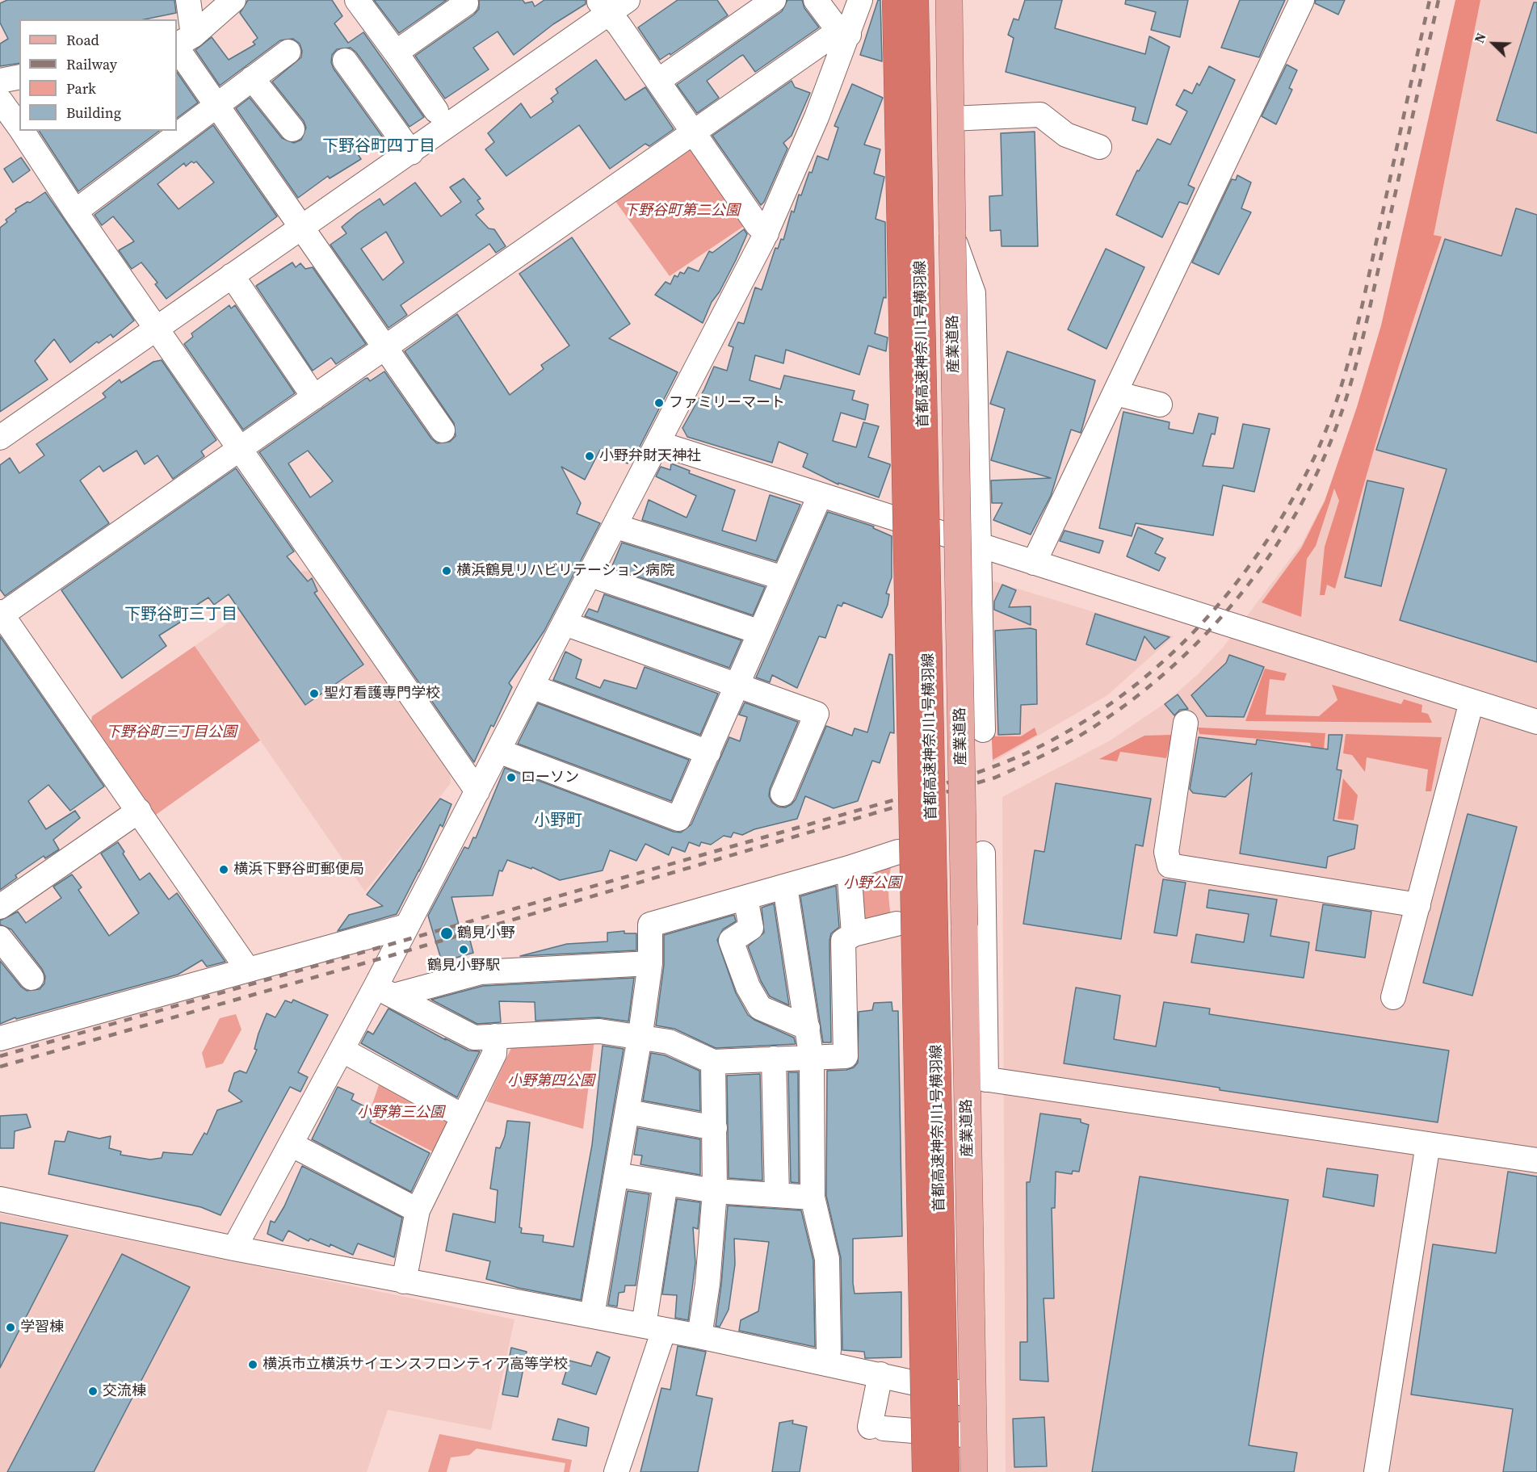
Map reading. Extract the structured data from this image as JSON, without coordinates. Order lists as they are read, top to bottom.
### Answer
{
  "streets": {
    "highway": ["首都高速神奈川1号横羽線"],
    "main road": ["産業道路"]
  },
  "districts": ["下野谷町四丁目", "下野谷町三丁目", "小野町"],
  "parks": [
    "下野谷町第二公園",
    "下野谷町三丁目公園",
    "小野公園",
    "小野第四公園",
    "小野第三公園"
  ],
  "places": [
    "ファミリーマート",
    "小野弁財天神社",
    "横浜鶴見リハビリテーション病院",
    "聖灯看護専門学校",
    "ローソン",
    "横浜下野谷町郵便局",
    "鶴見小野",
    "鶴見小野駅",
    "学習棟",
    "横浜市立横浜サイエンスフロンティア高等学校",
    "交流棟"
  ],
  "legend": [
    "Road",
    "Railway",
    "Park",
    "Building"
  ],
  "north": "top left"
}
